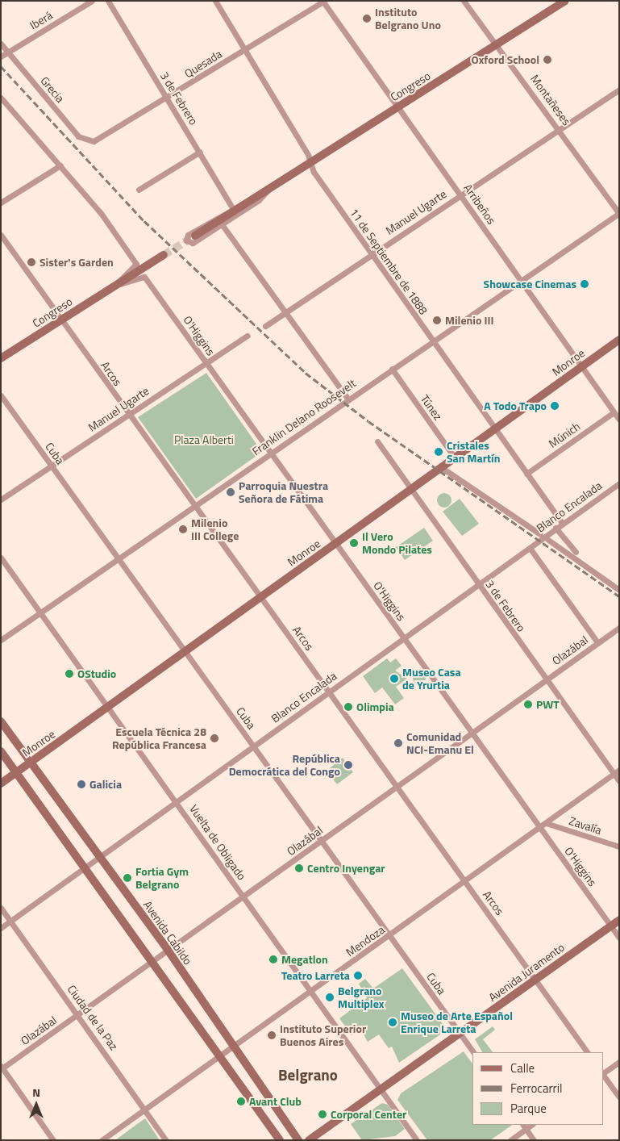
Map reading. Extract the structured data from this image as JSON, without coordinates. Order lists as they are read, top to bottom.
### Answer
{
  "streets": {
    "main road": [
      "Congreso",
      "Monroe",
      "Avenida Cabildo",
      "Avenida Juramento"
    ],
    "street": [
      "Iberá",
      "Quesada",
      "Grecia",
      "3 de Febrero",
      "Montañeses",
      "Arribeños",
      "Manuel Ugarte",
      "11 de Septiembre de 1888",
      "O'Higgins",
      "Arcos",
      "Túnez",
      "Franklin Delano Roosevelt",
      "Múnich",
      "Cuba",
      "Blanco Encalada",
      "Olazábal",
      "Zavalía",
      "Vuelta de Obligado",
      "Mendoza",
      "Ciudad de la Paz"
    ]
  },
  "crossings": [
    ["Iberá", "Grecia"],
    ["Quesada", "Grecia"],
    ["Quesada", "3 de Febrero"],
    ["Quesada", "Arribeños"],
    ["Quesada", "11 de Septiembre de 1888"],
    ["Congreso", "3 de Febrero"],
    ["Congreso", "Montañeses"],
    ["Congreso", "Arribeños"],
    ["Congreso", "11 de Septiembre de 1888"],
    ["Congreso", "O'Higgins"],
    ["Congreso", "Arcos"],
    ["3 de Febrero", "Monroe"],
    ["3 de Febrero", "Blanco Encalada"],
    ["3 de Febrero", "Olazábal"],
    ["3 de Febrero", "Mendoza"],
    ["Montañeses", "Manuel Ugarte"],
    ["Montañeses", "Franklin Delano Roosevelt"],
    ["Arribeños", "Manuel Ugarte"],
    ["Arribeños", "Monroe"],
    ["Arribeños", "Franklin Delano Roosevelt"],
    ["Arribeños", "Múnich"],
    ["Manuel Ugarte", "11 de Septiembre de 1888"],
    ["Manuel Ugarte", "O'Higgins"],
    ["Manuel Ugarte", "Arcos"],
    ["Manuel Ugarte", "Cuba"],
    ["11 de Septiembre de 1888", "Monroe"],
    ["11 de Septiembre de 1888", "Franklin Delano Roosevelt"],
    ["11 de Septiembre de 1888", "Múnich"],
    ["11 de Septiembre de 1888", "Blanco Encalada"],
    ["O'Higgins", "Monroe"],
    ["O'Higgins", "Franklin Delano Roosevelt"],
    ["O'Higgins", "Blanco Encalada"],
    ["O'Higgins", "Olazábal"],
    ["O'Higgins", "Mendoza"],
    ["O'Higgins", "Avenida Juramento"],
    ["Monroe", "Arcos"],
    ["Monroe", "Túnez"],
    ["Monroe", "Cuba"],
    ["Monroe", "Vuelta de Obligado"],
    ["Monroe", "Avenida Cabildo"],
    ["Arcos", "Franklin Delano Roosevelt"],
    ["Arcos", "Blanco Encalada"],
    ["Arcos", "Olazábal"],
    ["Arcos", "Mendoza"],
    ["Arcos", "Avenida Juramento"],
    ["Túnez", "Franklin Delano Roosevelt"],
    ["Franklin Delano Roosevelt", "Cuba"],
    ["Franklin Delano Roosevelt", "Vuelta de Obligado"],
    ["Cuba", "Blanco Encalada"],
    ["Cuba", "Olazábal"],
    ["Cuba", "Mendoza"],
    ["Cuba", "Avenida Juramento"],
    ["Blanco Encalada", "Vuelta de Obligado"],
    ["Blanco Encalada", "Avenida Cabildo"],
    ["Blanco Encalada", "Ciudad de la Paz"],
    ["Olazábal", "Vuelta de Obligado"],
    ["Olazábal", "Avenida Cabildo"],
    ["Olazábal", "Ciudad de la Paz"],
    ["Zavalía", "Mendoza"],
    ["Vuelta de Obligado", "Mendoza"],
    ["Vuelta de Obligado", "Avenida Juramento"],
    ["Avenida Cabildo", "Mendoza"],
    ["Mendoza", "Ciudad de la Paz"]
  ],
  "districts": ["Belgrano"],
  "parks": ["Plaza Alberti"],
  "places": [
    "Instituto Belgrano Uno",
    "Oxford School",
    "Sister's Garden",
    "Showcase Cinemas",
    "Milenio III",
    "A Todo Trapo",
    "Cristales San Martín",
    "Parroquia Nuestra Señora de Fátima",
    "Milenio III College",
    "Il Vero Mondo Pilates",
    "OStudio",
    "Museo Casa de Yrurtia",
    "PWT",
    "Olimpia",
    "Escuela Técnica 28 República Francesa",
    "Comunidad NCI-Emanu El",
    "República Democrática del Congo",
    "Galicia",
    "Centro Inyengar",
    "Fortia Gym Belgrano",
    "Megatlon",
    "Teatro Larreta",
    "Belgrano Multiplex",
    "Museo de Arte Español Enrique Larreta",
    "Instituto Superior Buenos Aires",
    "Avant Club",
    "Corporal Center"
  ],
  "legend": ["Calle", "Ferrocarril", "Parque"],
  "north": "top"
}
